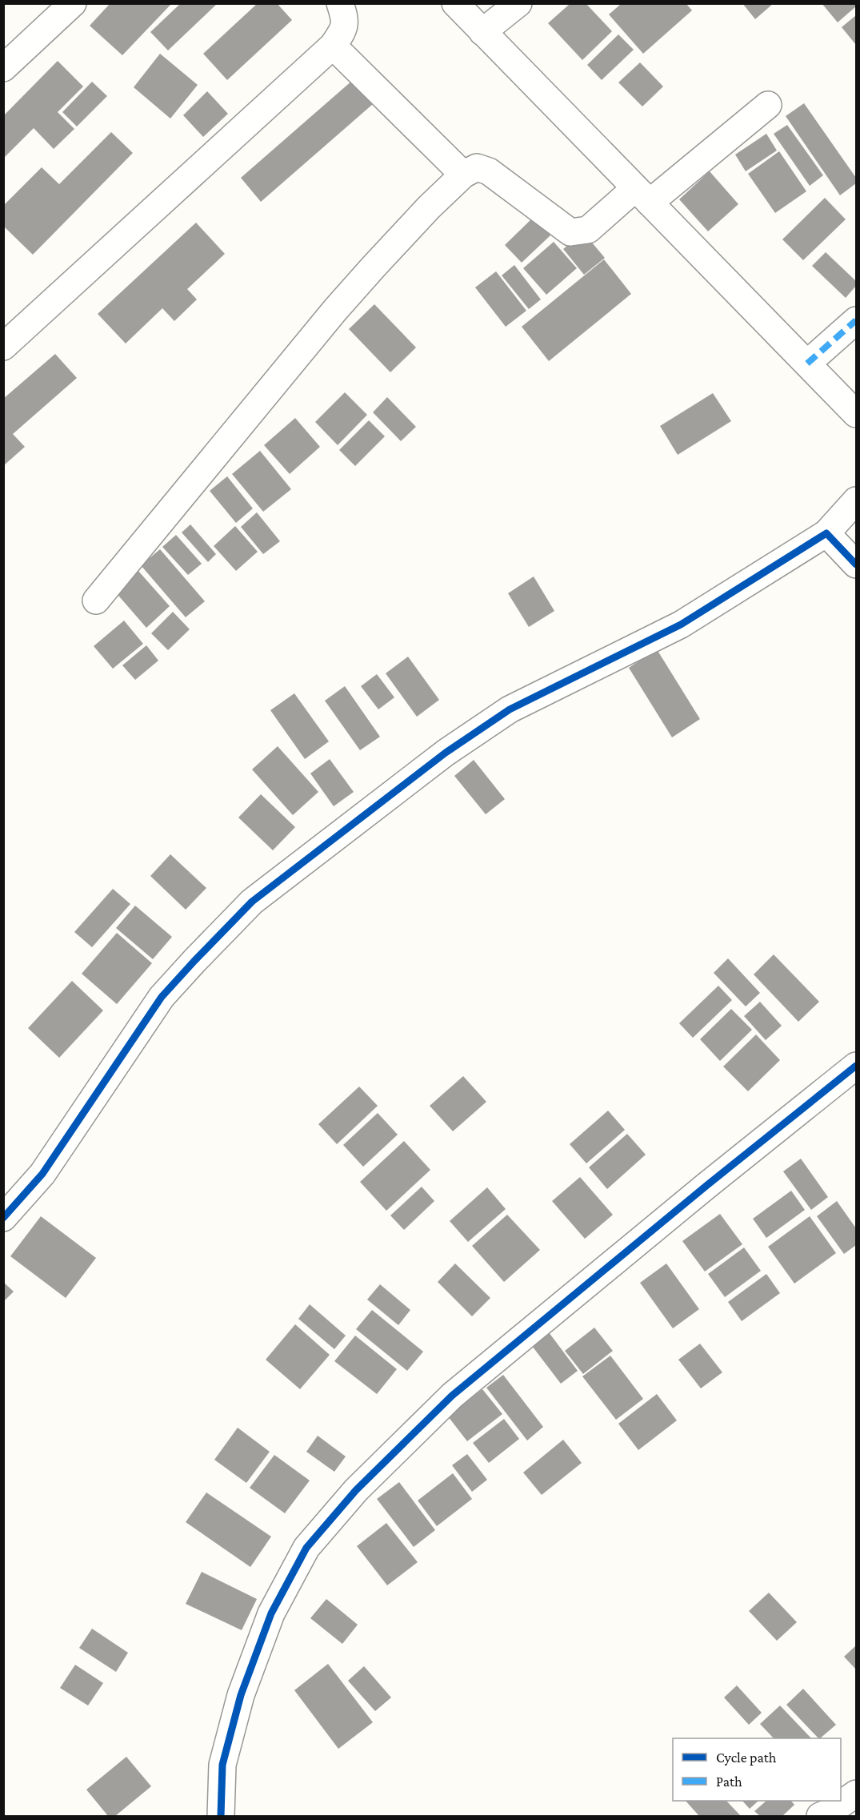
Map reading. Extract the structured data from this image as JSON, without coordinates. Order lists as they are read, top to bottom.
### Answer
{
  "legend": ["Cycle path", "Path"]
}
